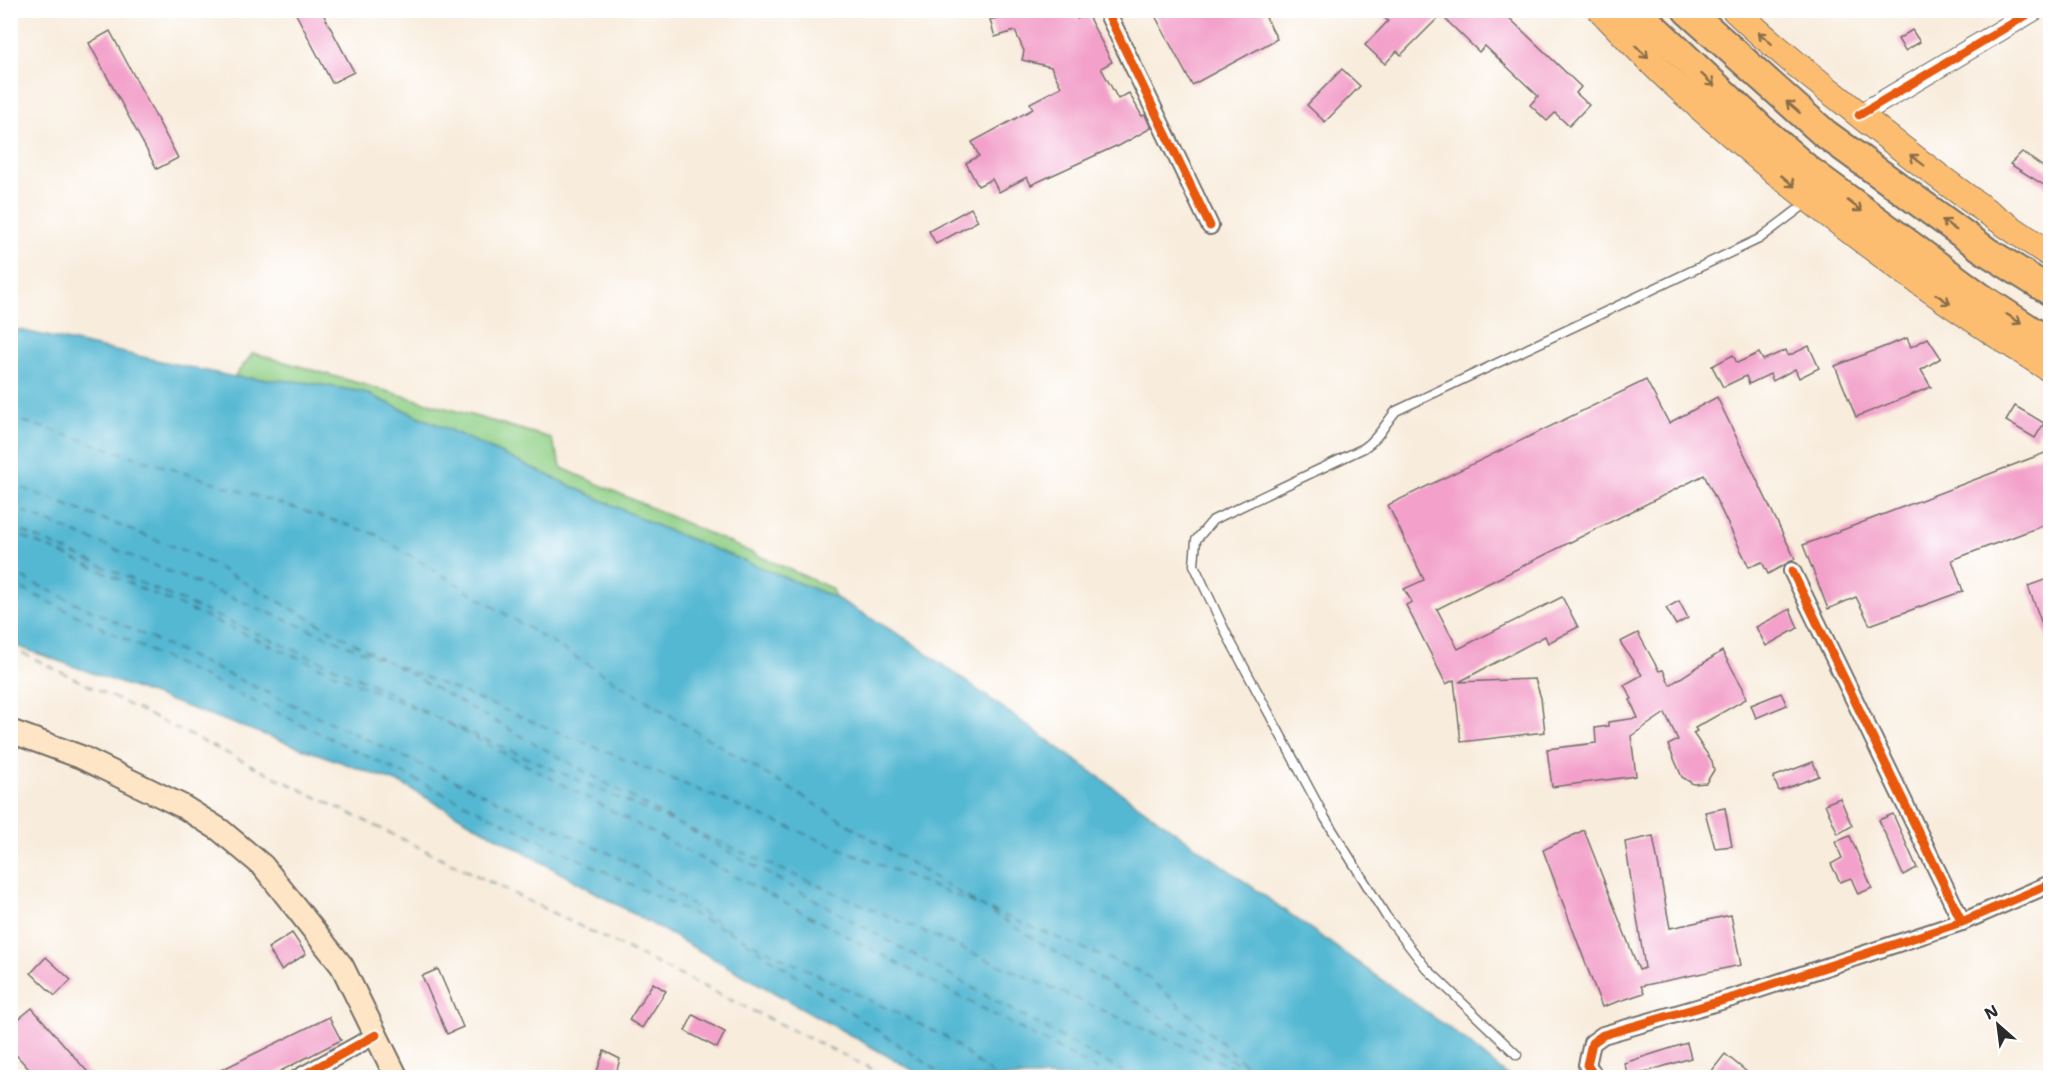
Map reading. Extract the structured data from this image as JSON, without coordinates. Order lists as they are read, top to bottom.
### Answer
{
  "north": "top left"
}
